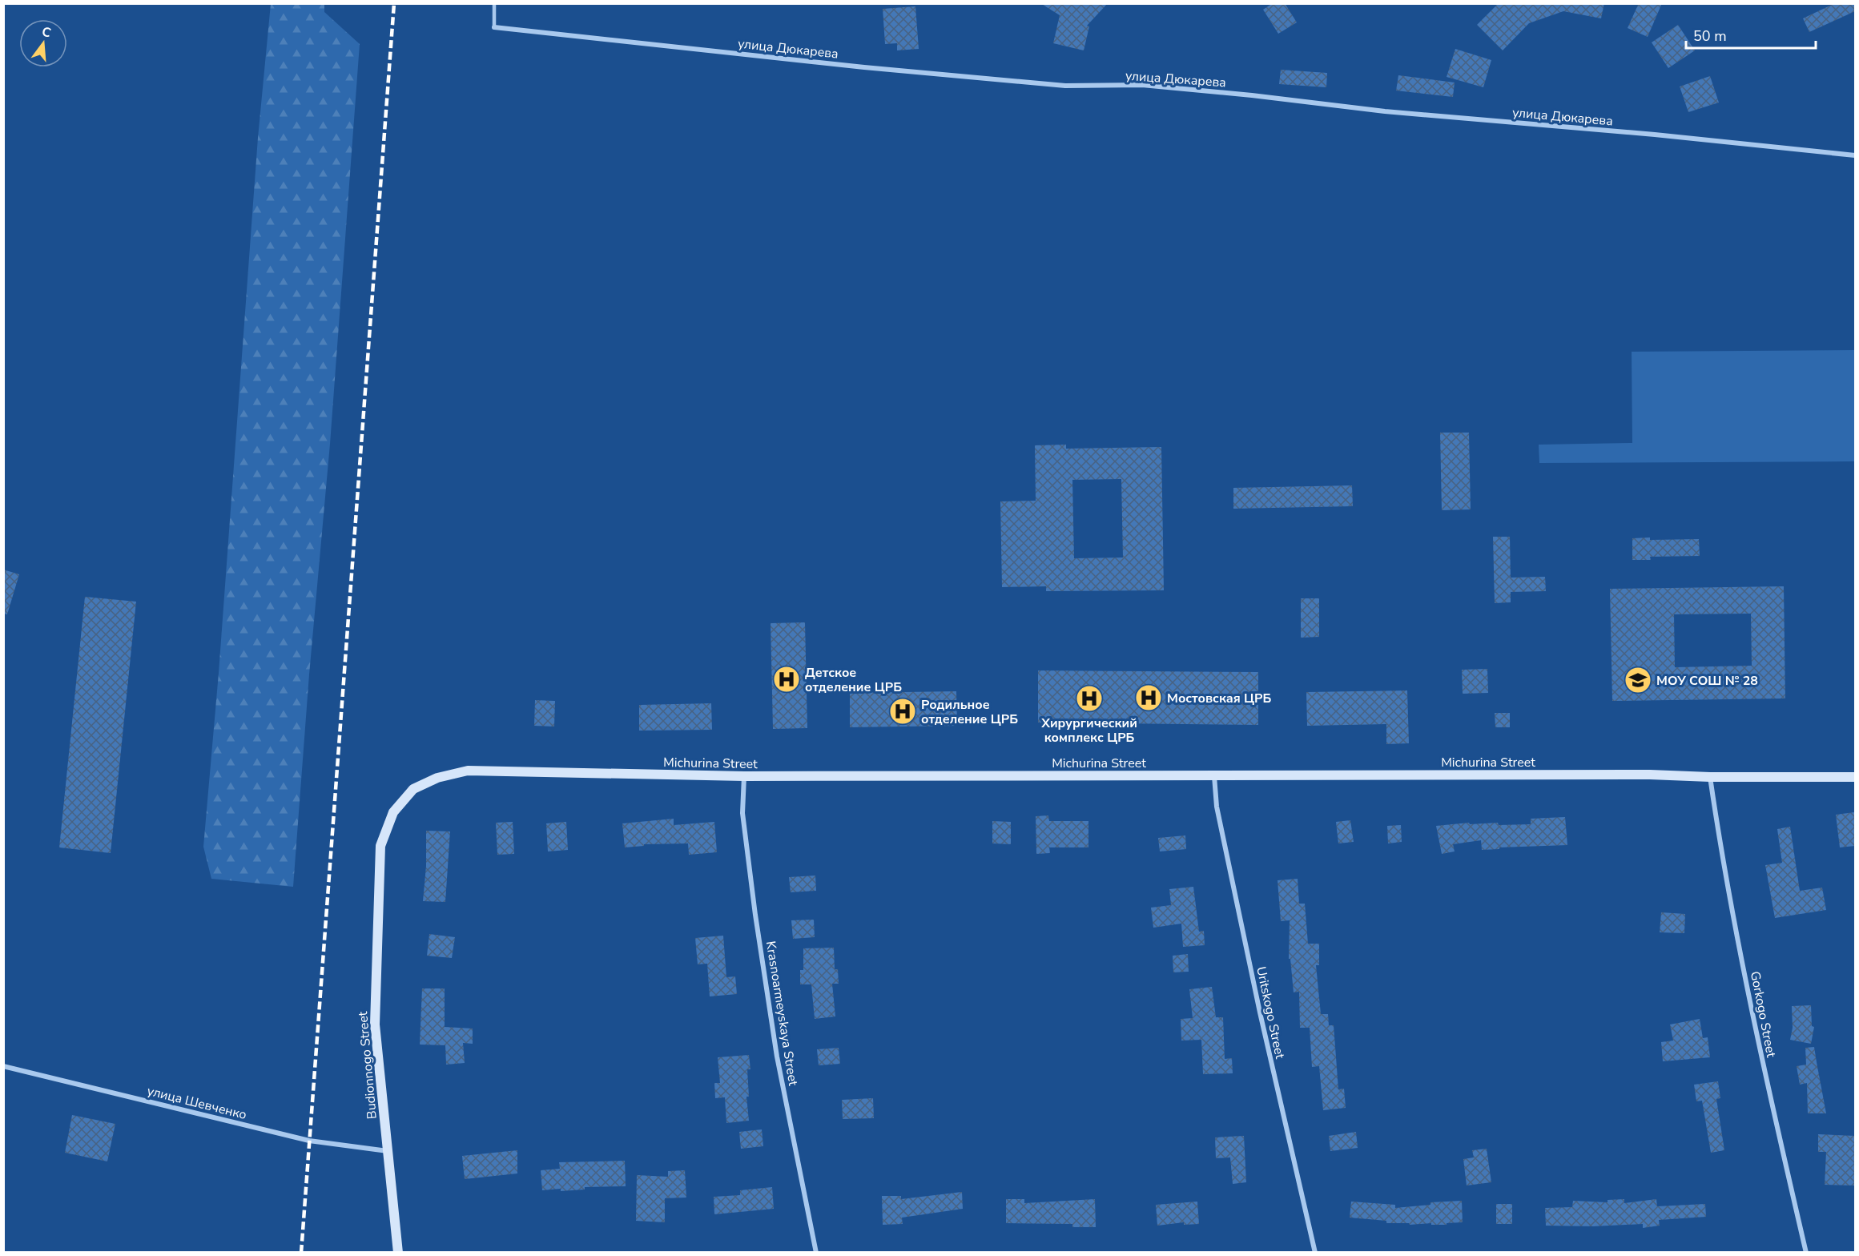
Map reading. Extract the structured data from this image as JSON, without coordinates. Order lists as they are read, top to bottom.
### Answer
{
  "streets": {
    "street": [
      "улица Дюкарева",
      "Michurina Street",
      "Uritskogo Street",
      "Krasnoarmeyskaya Street",
      "Gorkogo Street",
      "Budionnogo Street",
      "улица Шевченко"
    ]
  },
  "crossings": [
    ["Michurina Street", "Uritskogo Street"],
    ["Michurina Street", "Krasnoarmeyskaya Street"],
    ["Michurina Street", "Gorkogo Street"],
    ["Michurina Street", "Budionnogo Street"],
    ["Budionnogo Street", "улица Шевченко"]
  ],
  "places": {
    "hospital": [
      "Детское отделение ЦРБ",
      "Мостовская ЦРБ",
      "Хирургический комплекс ЦРБ",
      "Родильное отделение ЦРБ"
    ],
    "school or university": ["МОУ СОШ № 28"]
  },
  "scale_bar": "50 m",
  "north": "top"
}
